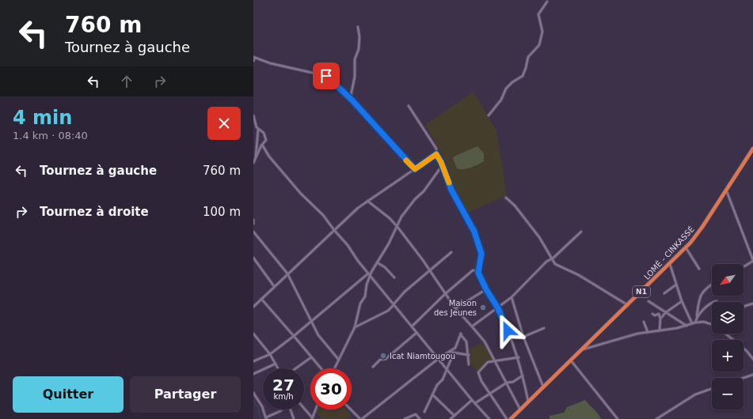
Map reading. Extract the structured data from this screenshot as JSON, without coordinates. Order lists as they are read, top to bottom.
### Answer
{
  "streets": {
    "highway": ["LOMÉ - CINKASSÉ", "N1"]
  },
  "places": ["Maison des Jeunes", "Icat Niamtougou"],
  "north": "bottom left",
  "page": {
    "turn": ["760 m", "Tournez à gauche"],
    "heading": ["4 min", "1.4 km · 08:40"],
    "list": [
      {
        "name": "Tournez à gauche",
        "value": "760 m"
      },
      {
        "name": "Tournez à droite",
        "value": "100 m"
      }
    ],
    "map_buttons": ["+", "−"],
    "speed": "27 km/h",
    "limit": "30",
    "buttons": ["Quitter", "Partager"]
  }
}
